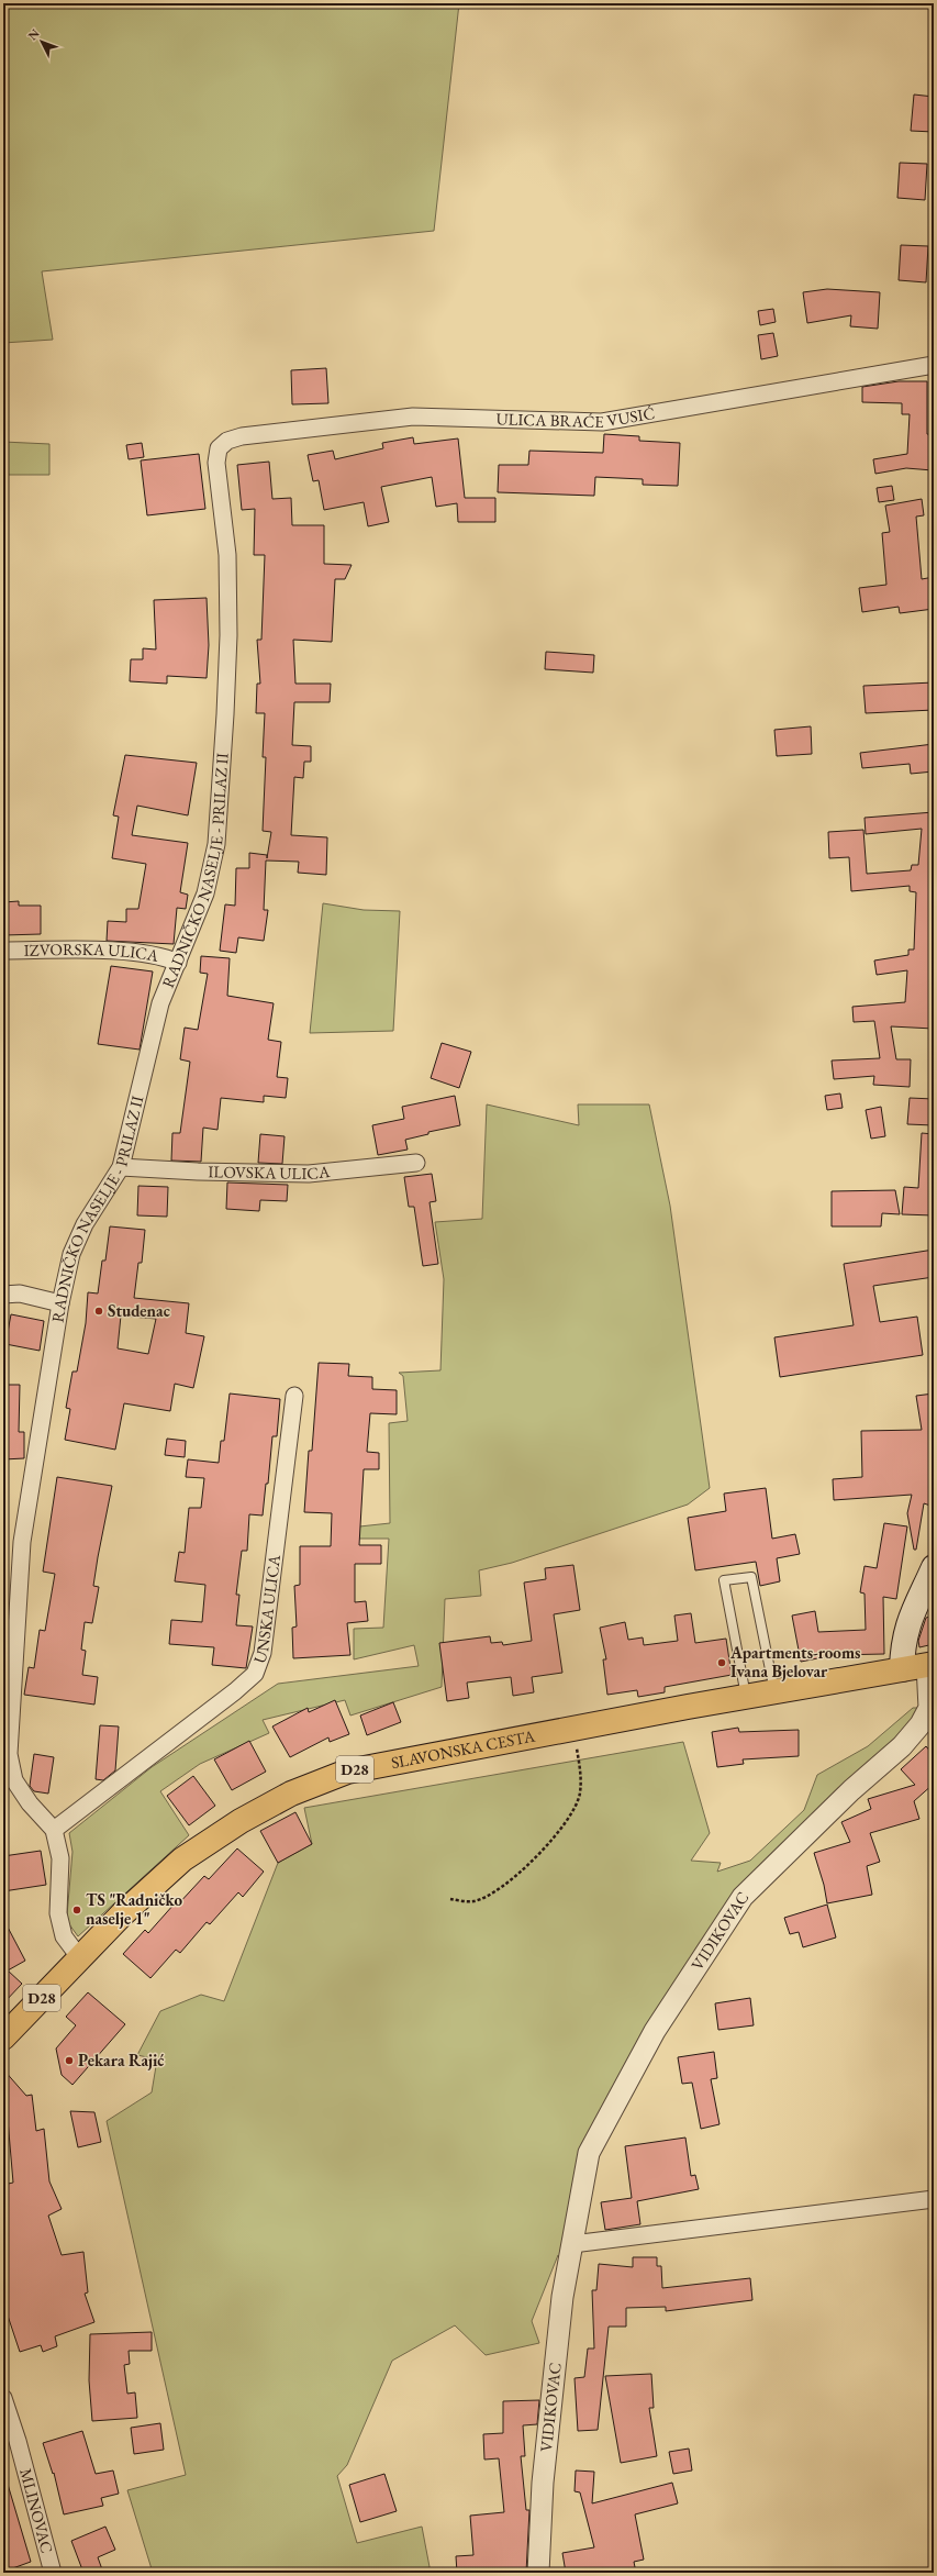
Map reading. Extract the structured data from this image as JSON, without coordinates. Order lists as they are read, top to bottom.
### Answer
{
  "streets": {
    "main road": ["SLAVONSKA CESTA", "D28"],
    "street": [
      "ULICA BRAĆE VUSIĆ",
      "RADNIČKO NASELJE - PRILAZ II",
      "IZVORSKA ULICA",
      "ILOVSKA ULICA",
      "UNSKA ULICA",
      "VIDIKOVAC",
      "MLINOVAC"
    ]
  },
  "crossings": [
    ["ULICA BRAĆE VUSIĆ", "RADNIČKO NASELJE - PRILAZ II"],
    ["RADNIČKO NASELJE - PRILAZ II", "IZVORSKA ULICA"],
    ["RADNIČKO NASELJE - PRILAZ II", "ILOVSKA ULICA"],
    ["RADNIČKO NASELJE - PRILAZ II", "UNSKA ULICA"],
    ["SLAVONSKA CESTA", "VIDIKOVAC"]
  ],
  "places": [
    "Studenac",
    "Apartments-rooms Ivana Bjelovar",
    "TS \"Radničko naselje 1\"",
    "Pekara Rajić"
  ],
  "north": "top left"
}
